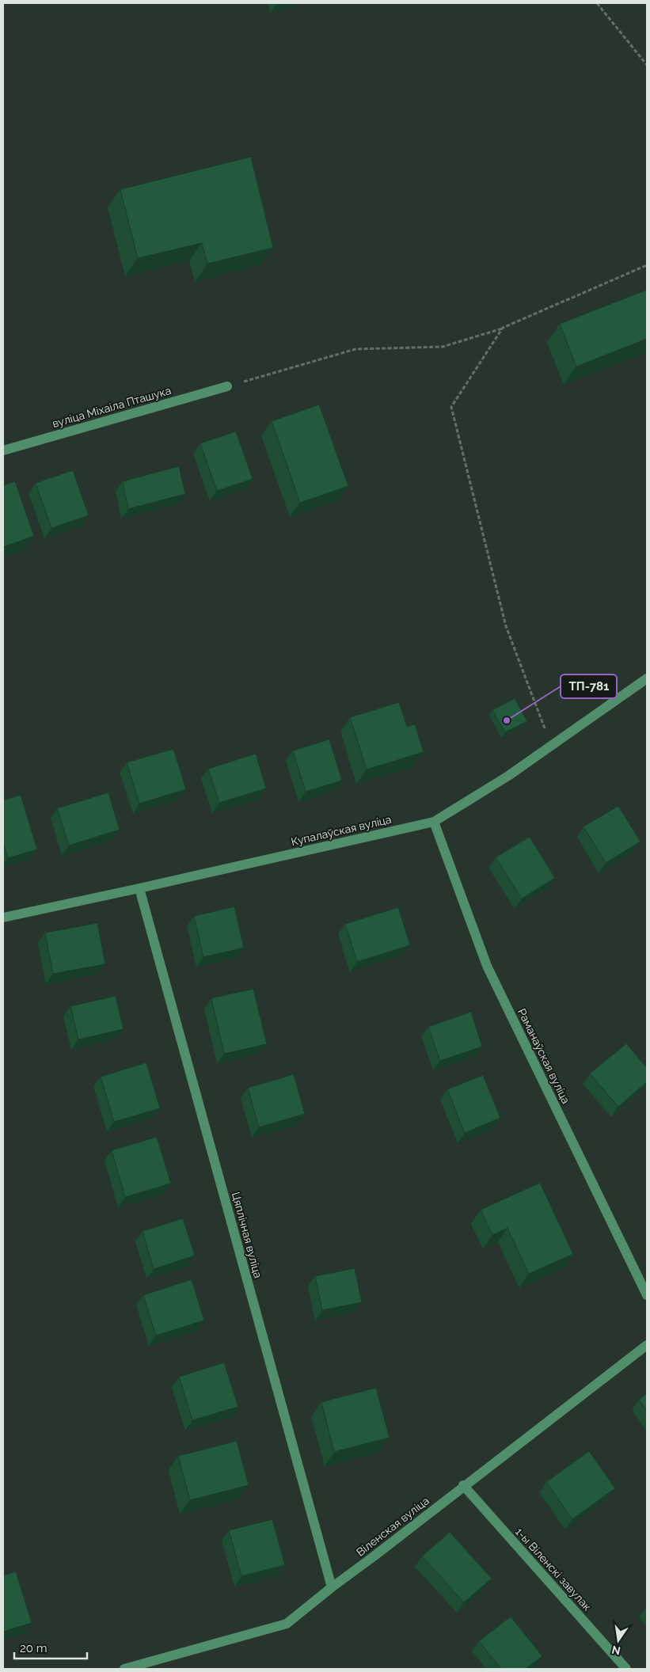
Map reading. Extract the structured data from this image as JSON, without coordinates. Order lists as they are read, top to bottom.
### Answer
{
  "streets": {
    "street": [
      "вуліца Міхаіла Пташука",
      "Купалаўская вуліца",
      "Раманаўская вуліца",
      "Цяплічная вуліца",
      "Віленская вуліца",
      "1-ы Віленскі завулак"
    ]
  },
  "crossings": [
    ["Купалаўская вуліца", "Раманаўская вуліца"],
    ["Купалаўская вуліца", "Цяплічная вуліца"],
    ["Цяплічная вуліца", "Віленская вуліца"],
    ["Віленская вуліца", "1-ы Віленскі завулак"]
  ],
  "places": ["ТП-781"],
  "scale_bar": "20 m",
  "north": "bottom"
}
